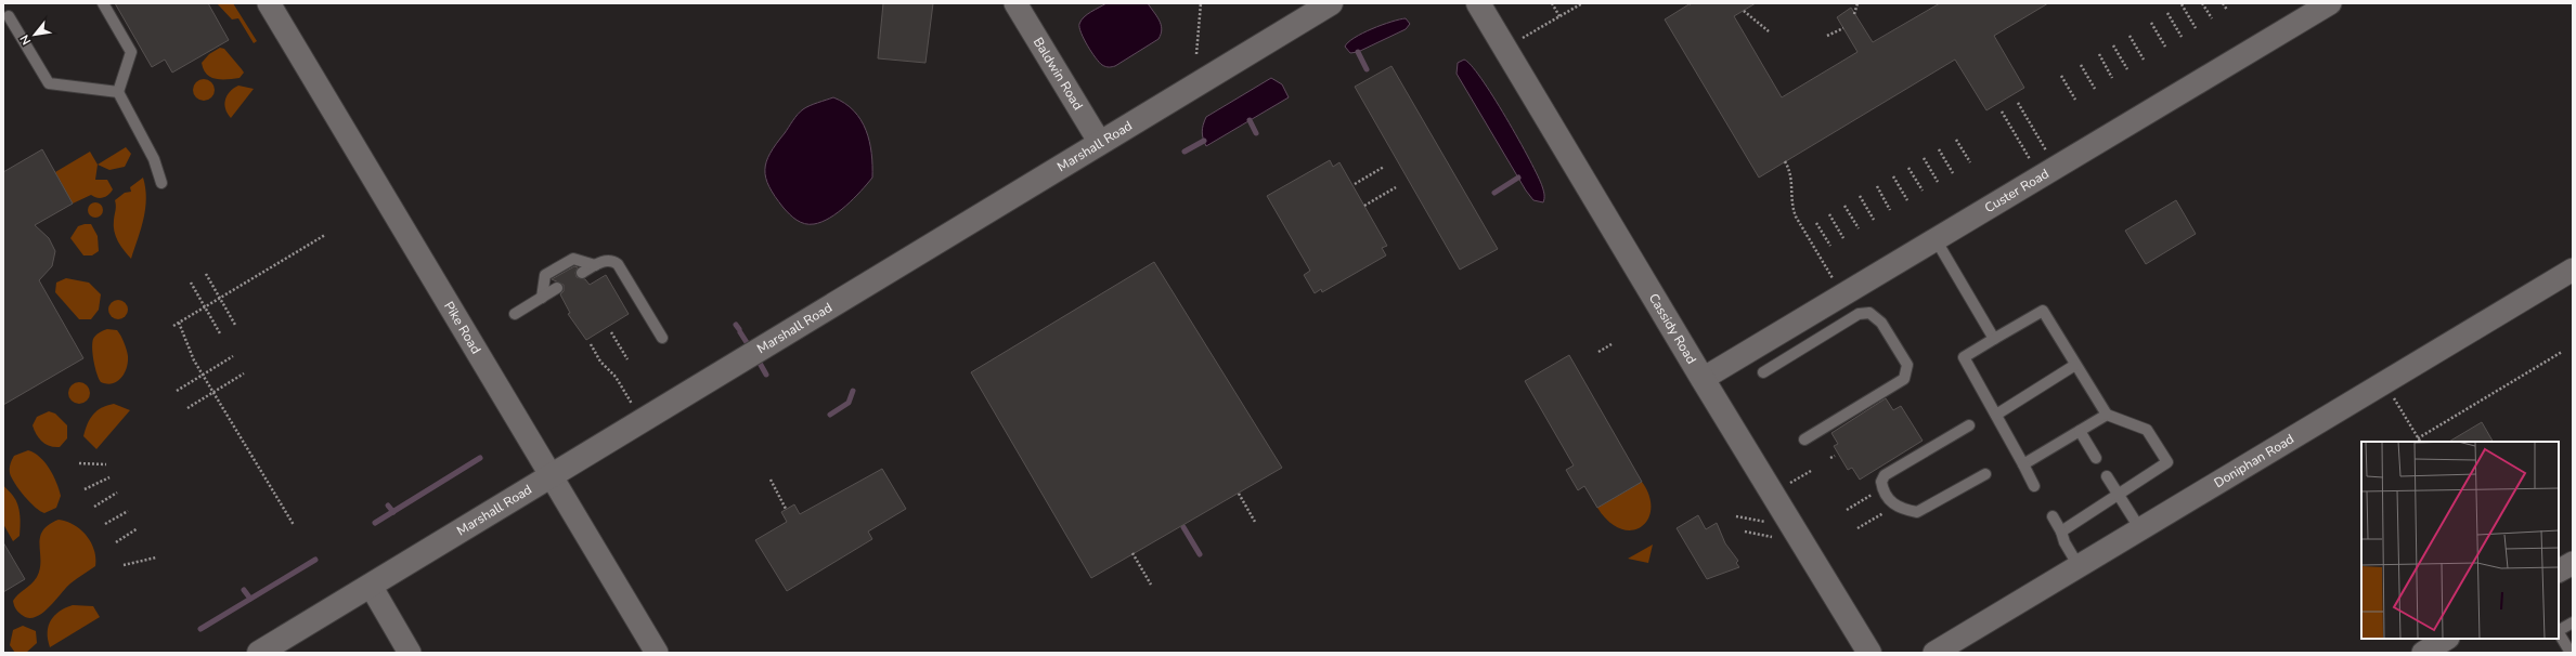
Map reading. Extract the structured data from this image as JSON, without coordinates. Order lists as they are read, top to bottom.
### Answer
{
  "streets": {
    "street": [
      "Baldwin Road",
      "Marshall Road",
      "Custer Road",
      "Pike Road",
      "Cassidy Road",
      "Doniphan Road"
    ]
  },
  "crossings": [
    ["Baldwin Road", "Marshall Road"],
    ["Marshall Road", "Pike Road"],
    ["Custer Road", "Cassidy Road"]
  ],
  "north": "bottom left"
}
